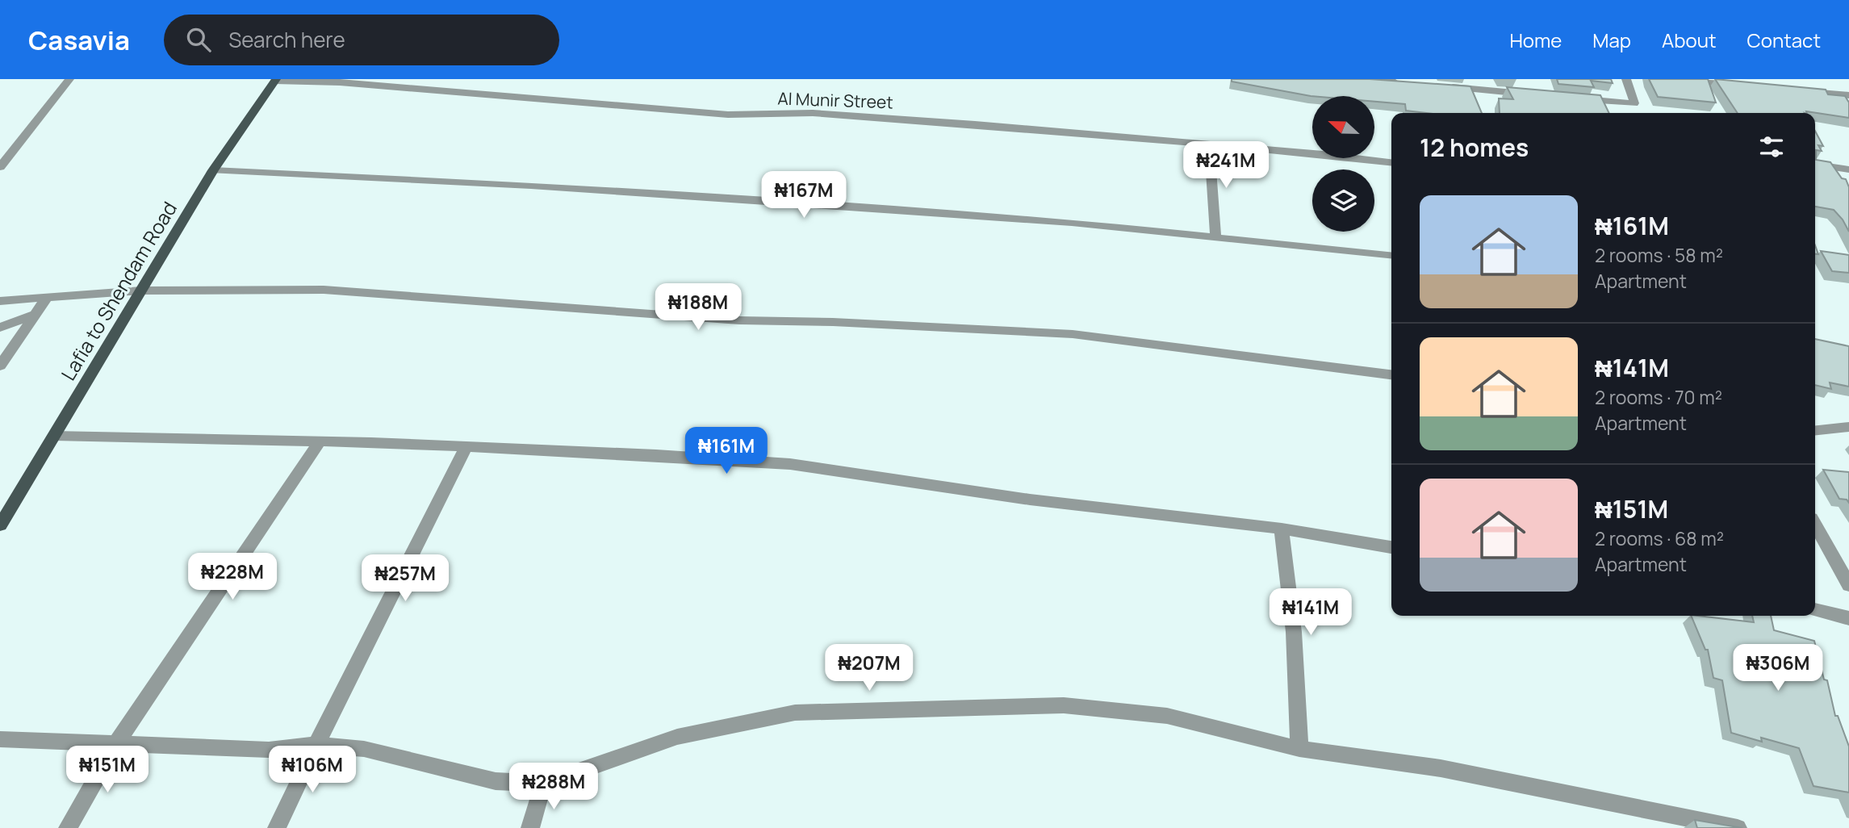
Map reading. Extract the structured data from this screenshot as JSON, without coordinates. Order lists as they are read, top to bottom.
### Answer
{
  "streets": {
    "main road": ["Lafia to Shendam Road"],
    "street": ["Al Munir Street"]
  },
  "crossings": [
    ["Al Munir Street", "Lafia to Shendam Road"]
  ],
  "north": "left",
  "page": {
    "header": "Casavia",
    "search": "Search here",
    "nav": [
      "Home",
      "Map",
      "About",
      "Contact"
    ],
    "heading": "12 homes",
    "price": [
      "₦241M",
      "₦167M",
      "₦188M",
      "₦161M",
      "₦228M",
      "₦257M",
      "₦141M",
      "₦207M",
      "₦306M",
      "₦151M",
      "₦106M",
      "₦288M"
    ],
    "list": [
      {
        "name": "₦161M",
        "note": "2 rooms · 58 m² · Apartment"
      },
      {
        "name": "₦141M",
        "note": "2 rooms · 70 m² · Apartment"
      },
      {
        "name": "₦151M",
        "note": "2 rooms · 68 m² · Apartment"
      }
    ]
  }
}
